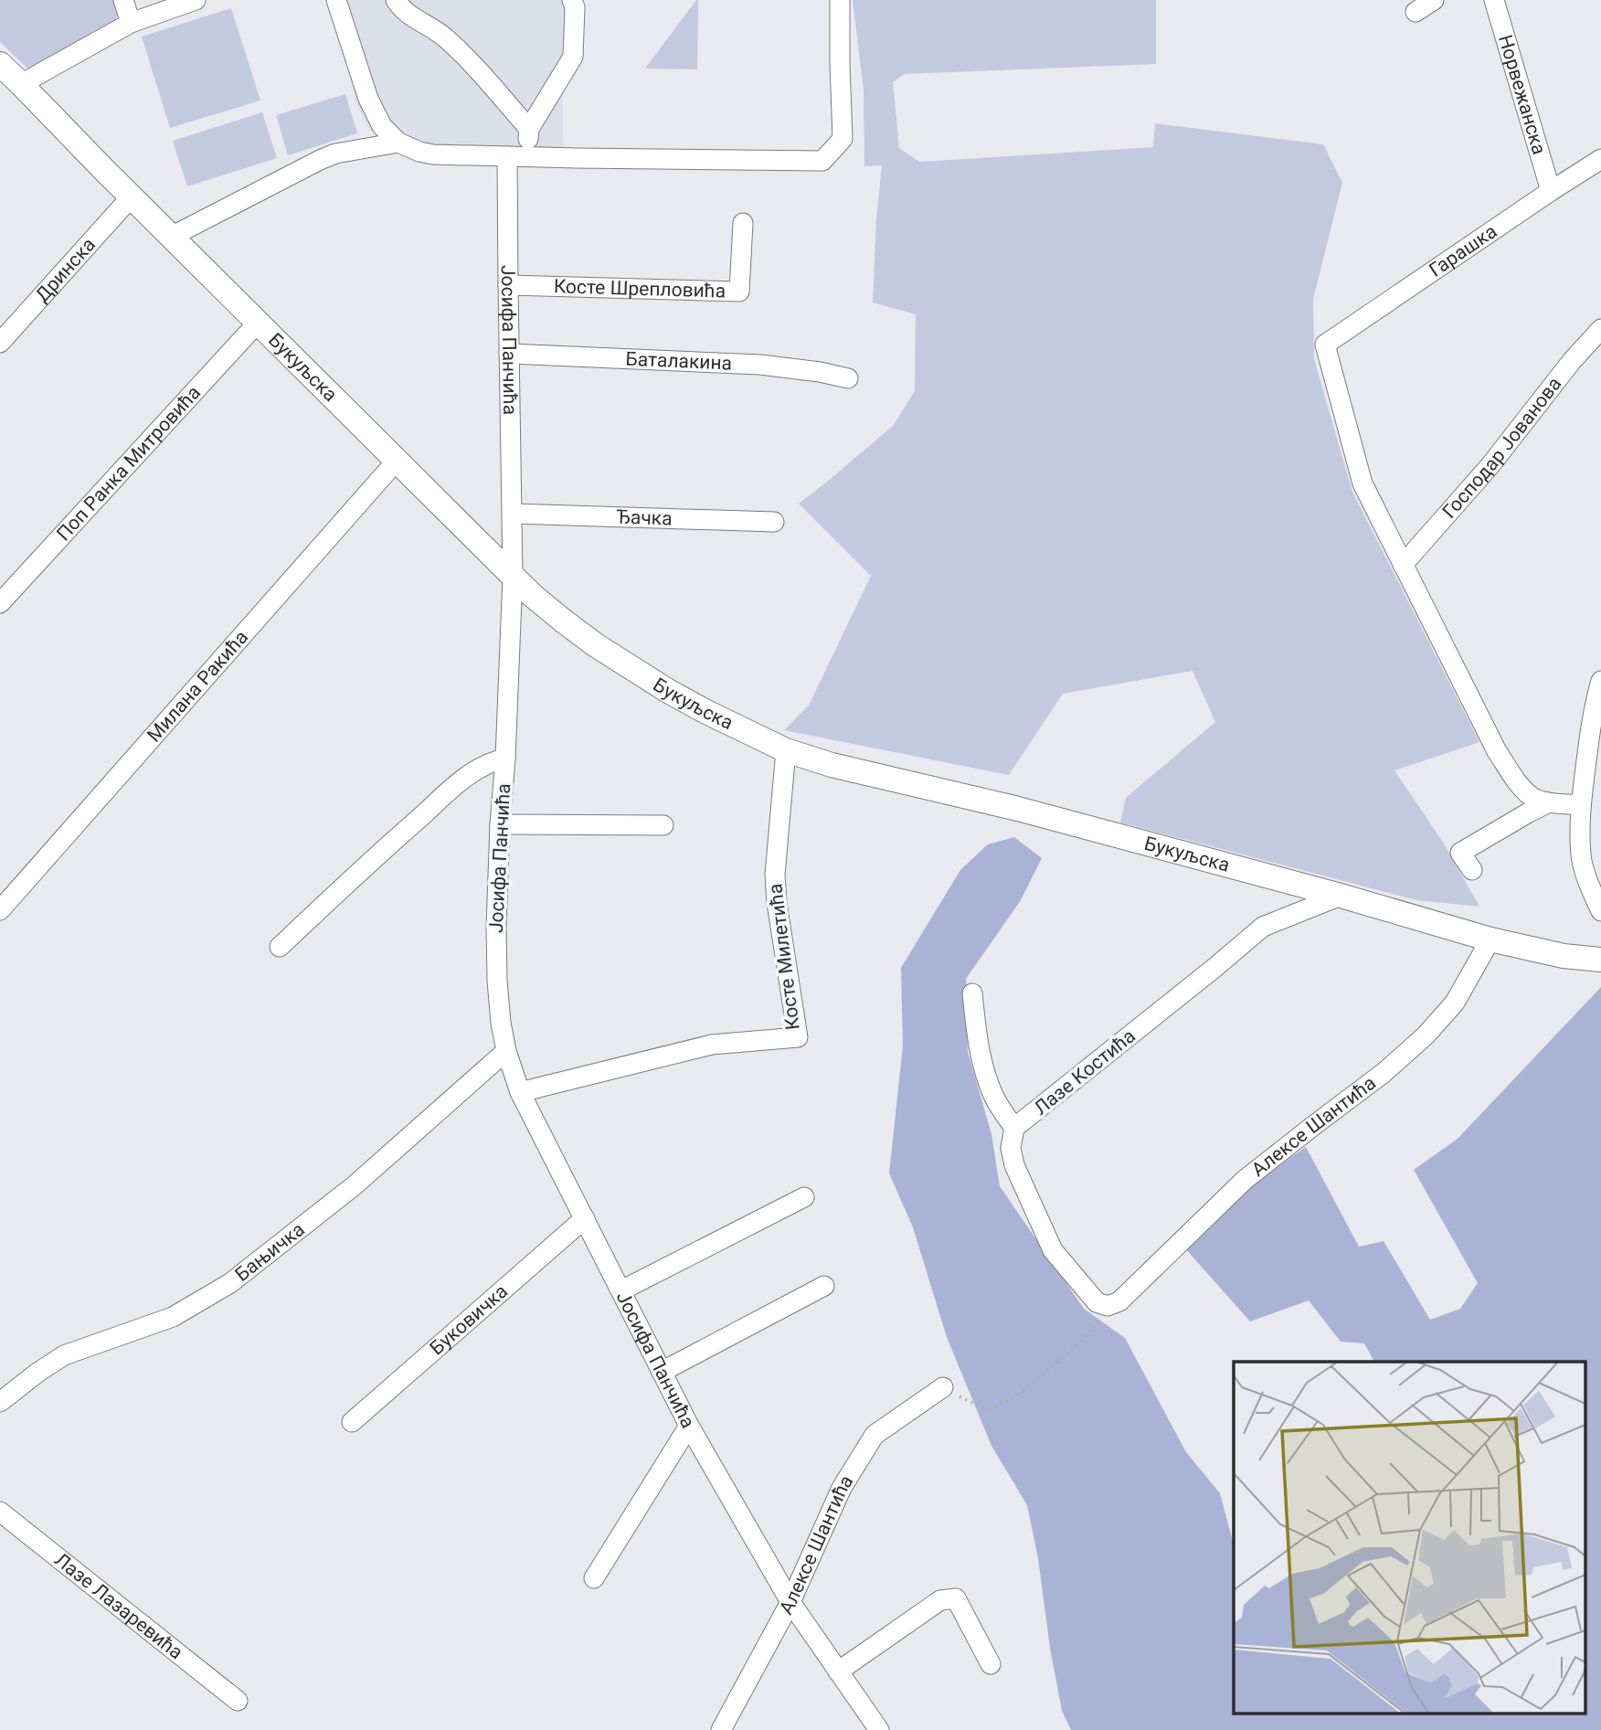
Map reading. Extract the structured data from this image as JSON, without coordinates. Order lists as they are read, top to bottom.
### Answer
{
  "streets": {
    "main road": ["Букуљска"],
    "street": [
      "Норвежанска",
      "Гарашка",
      "Дринска",
      "Косте Шрепловића",
      "Јосифа Панчића",
      "Баталакина",
      "Господар Јованова",
      "Поп Ранка Митровића",
      "Ђачка",
      "Милана Ракића",
      "Косте Милетића",
      "Лазе Костића",
      "Алексе Шантића",
      "Бањичка",
      "Буковичка",
      "Лазе Лазаревића"
    ]
  },
  "crossings": [
    ["Норвежанска", "Гарашка"],
    ["Гарашка", "Господар Јованова"],
    ["Дринска", "Букуљска"],
    ["Косте Шрепловића", "Јосифа Панчића"],
    ["Јосифа Панчића", "Баталакина"],
    ["Јосифа Панчића", "Букуљска"],
    ["Јосифа Панчића", "Ђачка"],
    ["Јосифа Панчића", "Косте Милетића"],
    ["Јосифа Панчића", "Алексе Шантића"],
    ["Јосифа Панчића", "Бањичка"],
    ["Јосифа Панчића", "Буковичка"],
    ["Букуљска", "Поп Ранка Митровића"],
    ["Букуљска", "Милана Ракића"],
    ["Букуљска", "Косте Милетића"],
    ["Букуљска", "Лазе Костића"],
    ["Букуљска", "Алексе Шантића"],
    ["Лазе Костића", "Алексе Шантића"]
  ]
}
